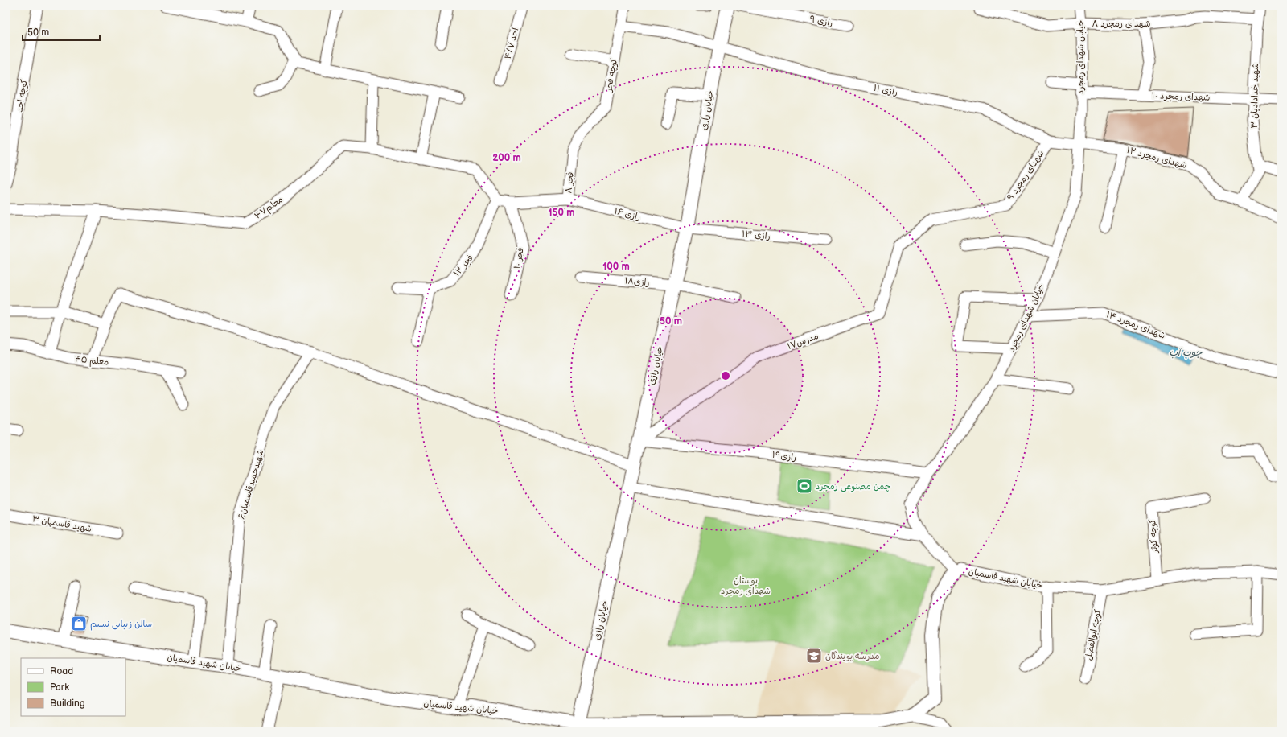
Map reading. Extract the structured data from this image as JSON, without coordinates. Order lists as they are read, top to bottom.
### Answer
{
  "streets": {
    "street": [
      "رازی ۹",
      "شهدای رمجرد ۸",
      "احد ۴/۷",
      "خیابان شهدای رمجرد",
      "کوچه فجر",
      "رازی ۱۱",
      "کوچه احد",
      "شهید خدادادیان ۳",
      "شهدای رمجرد ۱۰",
      "خیابان رازی",
      "شهدای رمجرد ۱۲",
      "شهدای رمجرد ۹",
      "فجر ۸",
      "معلم۴۷",
      "رازی ۱۶",
      "رازی ۱۳",
      "فجر ۱۰",
      "فجر ۱۲",
      "رازی۱۸",
      "شهدای رمجرد ۱۴",
      "مدرس۱۷",
      "معلم ۴۵",
      "رازی۱۹",
      "شهیدحمیدقاسمیان۶",
      "شهید قاسمیان ۳",
      "کوچه کوثر",
      "خیابان شهید قاسمیان",
      "کوچه ابوالفضل"
    ]
  },
  "crossings": [
    ["شهدای رمجرد ۸", "خیابان شهدای رمجرد"],
    ["شهدای رمجرد ۸", "شهید خدادادیان ۳"],
    ["خیابان شهدای رمجرد", "شهدای رمجرد ۱۰"],
    ["خیابان شهدای رمجرد", "شهدای رمجرد ۱۲"],
    ["خیابان شهدای رمجرد", "شهدای رمجرد ۹"],
    ["خیابان شهدای رمجرد", "شهدای رمجرد ۱۴"],
    ["خیابان شهدای رمجرد", "رازی۱۹"],
    ["خیابان شهدای رمجرد", "خیابان شهید قاسمیان"],
    ["کوچه فجر", "رازی ۱۱"],
    ["کوچه فجر", "فجر ۸"],
    ["رازی ۱۱", "خیابان رازی"],
    ["رازی ۱۱", "شهدای رمجرد ۹"],
    ["شهید خدادادیان ۳", "شهدای رمجرد ۱۰"],
    ["شهید خدادادیان ۳", "شهدای رمجرد ۱۲"],
    ["خیابان رازی", "رازی ۱۶"],
    ["خیابان رازی", "رازی ۱۳"],
    ["خیابان رازی", "رازی۱۸"],
    ["خیابان رازی", "مدرس۱۷"],
    ["خیابان رازی", "رازی۱۹"],
    ["خیابان رازی", "خیابان شهید قاسمیان"],
    ["شهدای رمجرد ۱۲", "شهدای رمجرد ۹"],
    ["شهدای رمجرد ۹", "مدرس۱۷"],
    ["فجر ۸", "معلم۴۷"],
    ["فجر ۸", "رازی ۱۶"],
    ["فجر ۸", "فجر ۱۰"],
    ["فجر ۸", "فجر ۱۲"],
    ["معلم۴۷", "فجر ۱۲"],
    ["رازی ۱۶", "رازی ۱۳"],
    ["مدرس۱۷", "رازی۱۹"],
    ["شهیدحمیدقاسمیان۶", "خیابان شهید قاسمیان"],
    ["کوچه کوثر", "خیابان شهید قاسمیان"],
    ["خیابان شهید قاسمیان", "کوچه ابوالفضل"]
  ],
  "water": ["جوب آب"],
  "parks": ["بوستان شهدای رمجرد"],
  "places": {
    "sports": ["چمن مصنوعی رمجرد"],
    "shop": ["سالن زیبایی نسیم"],
    "school or university": ["مدرسه پویندگان"]
  },
  "legend": ["Road", "Park", "Building"],
  "scale_bar": "50 m",
  "rings": [
    "200 m",
    "150 m",
    "100 m",
    "50 m"
  ]
}
